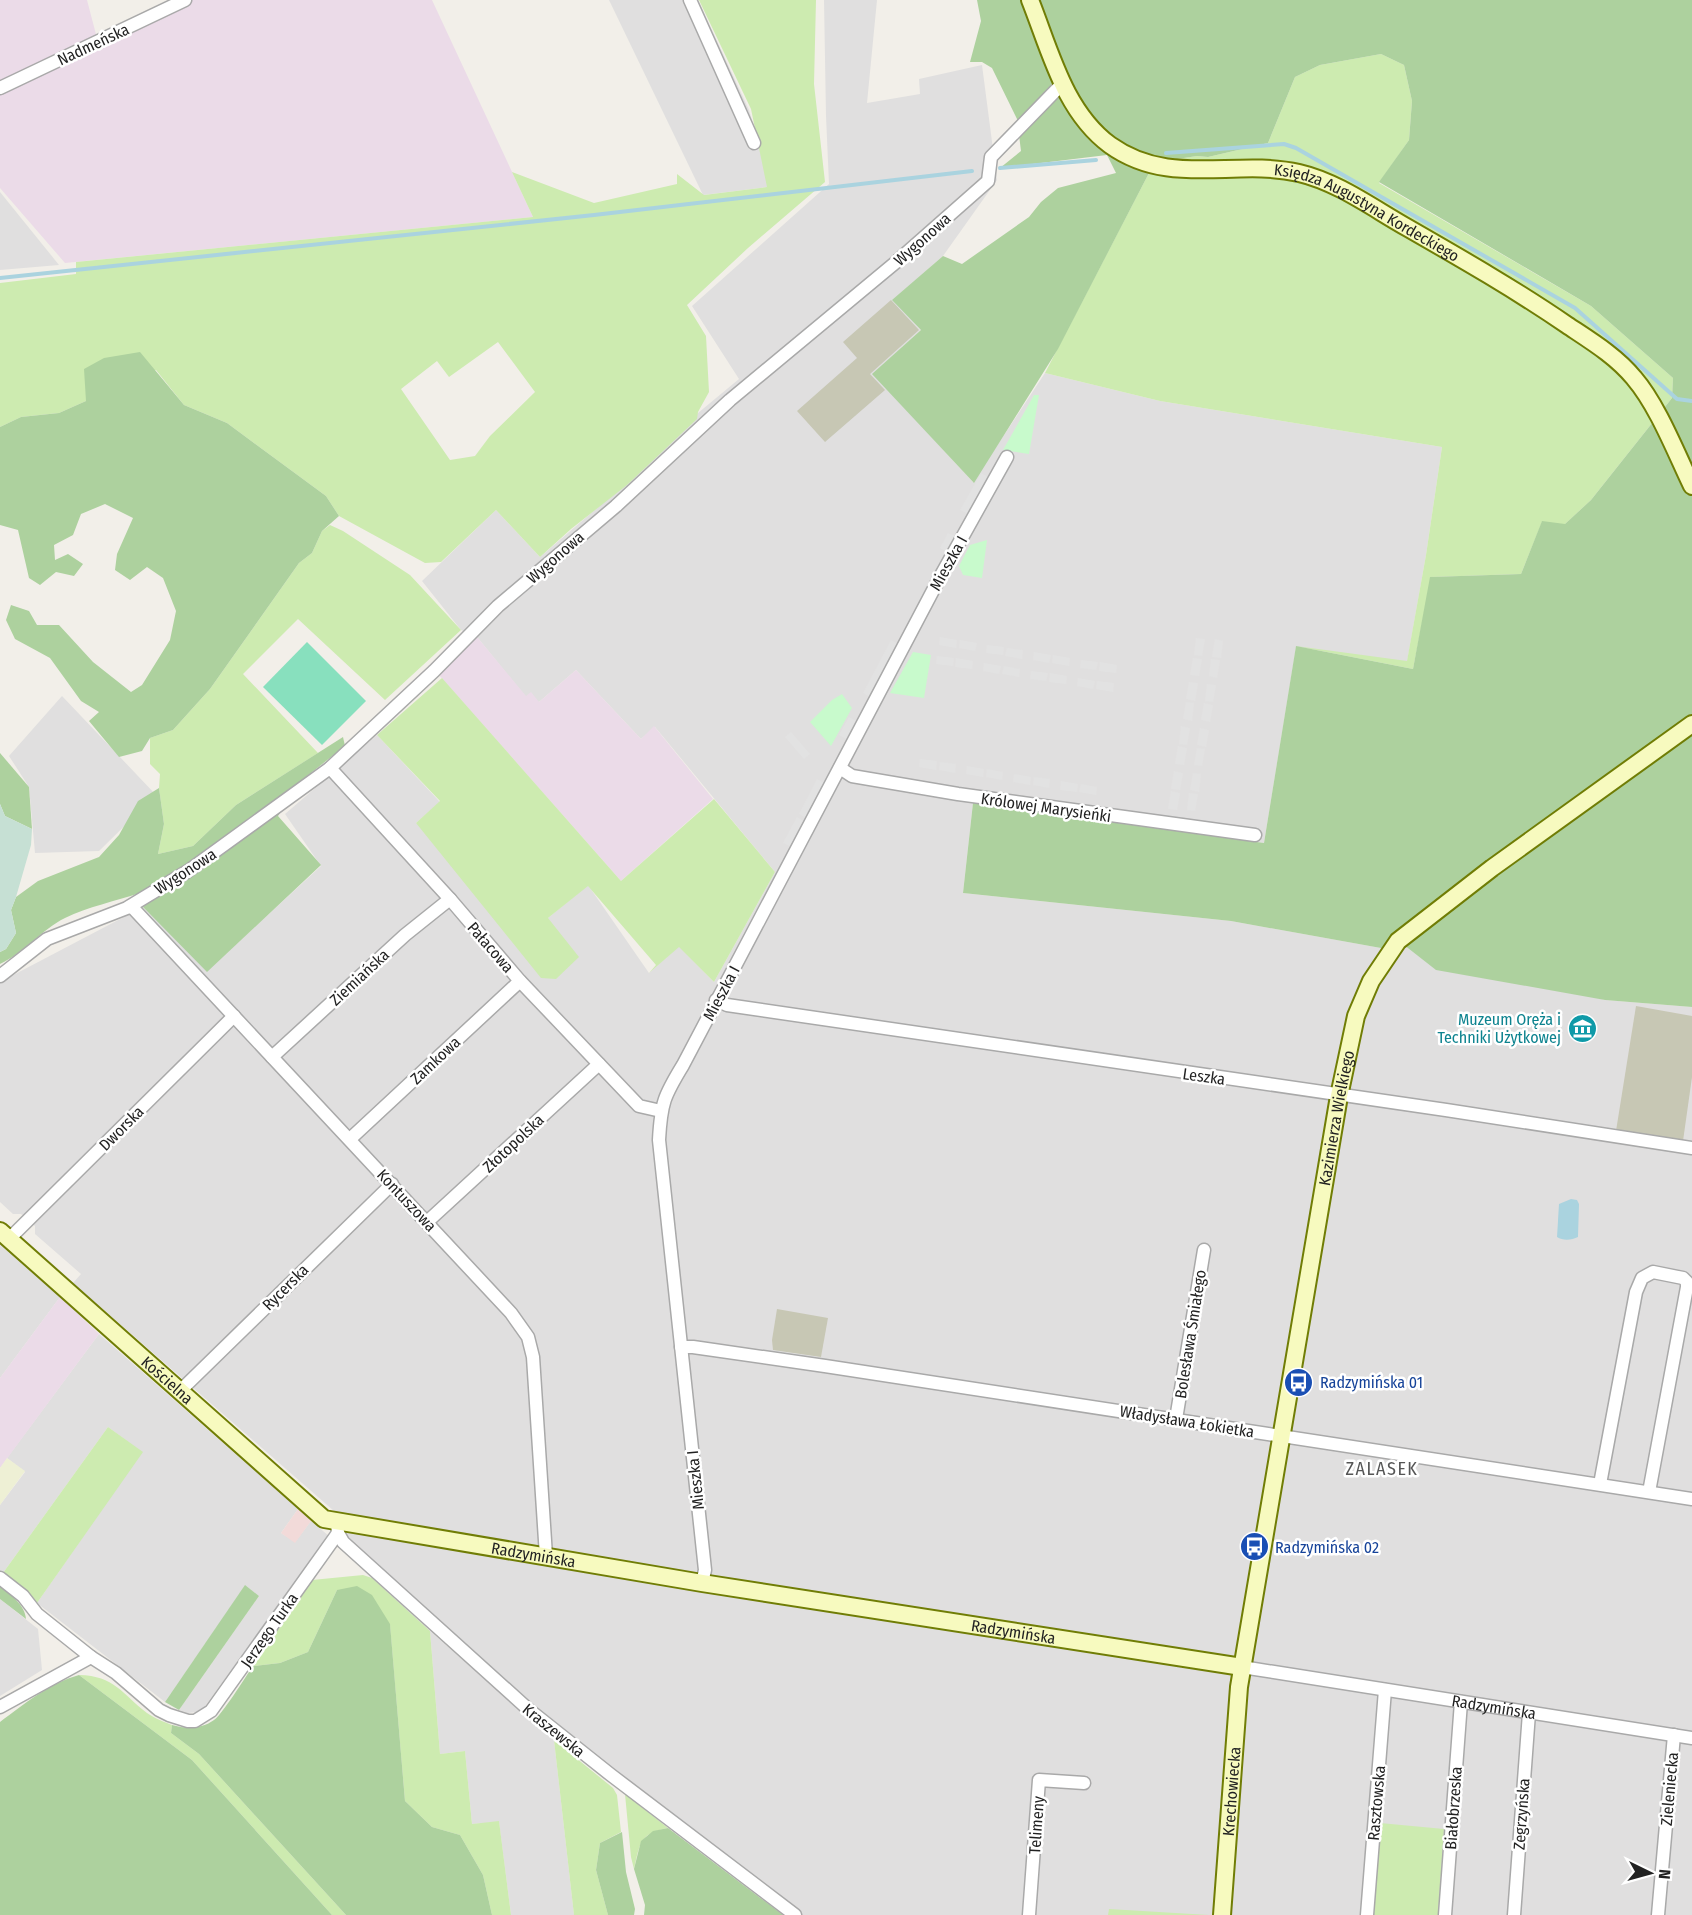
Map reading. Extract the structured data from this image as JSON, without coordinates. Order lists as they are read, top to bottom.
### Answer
{
  "streets": {
    "street": [
      "Nadmeńska",
      "Księdza Augustyna Kordeckiego",
      "Wygonowa",
      "Mieszka I",
      "Królowej Marysieńki",
      "Pałacowa",
      "Ziemiańska",
      "Zamkowa",
      "Leszka",
      "Kazimierza Wielkiego",
      "Dworska",
      "Złotopolska",
      "Kontuszowa",
      "Rycerska",
      "Bolesława Śmiałego",
      "Kościelna",
      "Władysława Łokietka",
      "Radzymińska",
      "Jerzego Turka",
      "Kraszewska",
      "Zieleniecka",
      "Krechowiecka",
      "Rasztowska",
      "Białobrzeska",
      "Zegrzyńska",
      "Telimeny"
    ]
  },
  "crossings": [
    ["Księdza Augustyna Kordeckiego", "Wygonowa"],
    ["Wygonowa", "Pałacowa"],
    ["Wygonowa", "Kontuszowa"],
    ["Mieszka I", "Królowej Marysieńki"],
    ["Mieszka I", "Pałacowa"],
    ["Mieszka I", "Leszka"],
    ["Mieszka I", "Władysława Łokietka"],
    ["Mieszka I", "Radzymińska"],
    ["Pałacowa", "Ziemiańska"],
    ["Pałacowa", "Zamkowa"],
    ["Pałacowa", "Złotopolska"],
    ["Ziemiańska", "Kontuszowa"],
    ["Zamkowa", "Kontuszowa"],
    ["Leszka", "Kazimierza Wielkiego"],
    ["Kazimierza Wielkiego", "Władysława Łokietka"],
    ["Kazimierza Wielkiego", "Radzymińska"],
    ["Kazimierza Wielkiego", "Krechowiecka"],
    ["Dworska", "Kontuszowa"],
    ["Dworska", "Kościelna"],
    ["Złotopolska", "Kontuszowa"],
    ["Kontuszowa", "Rycerska"],
    ["Kontuszowa", "Radzymińska"],
    ["Rycerska", "Kościelna"],
    ["Bolesława Śmiałego", "Władysława Łokietka"],
    ["Kościelna", "Radzymińska"],
    ["Kościelna", "Jerzego Turka"],
    ["Kościelna", "Kraszewska"],
    ["Radzymińska", "Jerzego Turka"],
    ["Radzymińska", "Kraszewska"],
    ["Radzymińska", "Zieleniecka"],
    ["Radzymińska", "Krechowiecka"],
    ["Radzymińska", "Rasztowska"],
    ["Radzymińska", "Białobrzeska"],
    ["Radzymińska", "Zegrzyńska"],
    ["Jerzego Turka", "Kraszewska"]
  ],
  "districts": ["ZALASEK"],
  "places": {
    "museum": ["Muzeum Oręża i Techniki Użytkowej"],
    "bus stop": ["Radzymińska 01", "Radzymińska 02"]
  },
  "north": "right"
}
